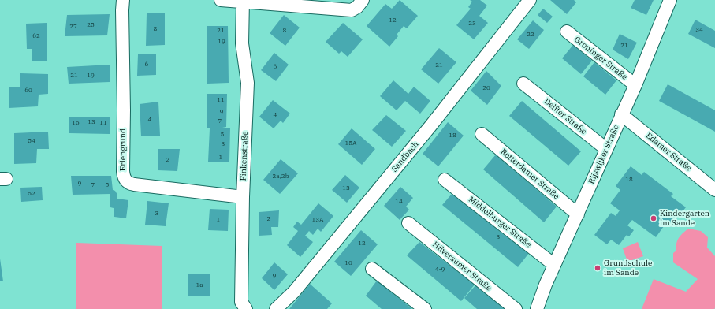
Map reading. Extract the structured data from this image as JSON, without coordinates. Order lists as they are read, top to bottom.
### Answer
{
  "streets": {
    "street": [
      "Groninger Straße",
      "Delfter Straße",
      "Erlengrund",
      "Edamer Straße",
      "Rijswijker Straße",
      "Finkenstraße",
      "Sandbach",
      "Rotterdamer Straße",
      "Middelburger Straße",
      "Hilversumer Straße"
    ]
  },
  "crossings": [
    ["Groninger Straße", "Rijswijker Straße"],
    ["Delfter Straße", "Rijswijker Straße"],
    ["Erlengrund", "Finkenstraße"],
    ["Edamer Straße", "Rijswijker Straße"],
    ["Rijswijker Straße", "Rotterdamer Straße"],
    ["Rijswijker Straße", "Middelburger Straße"]
  ],
  "places": ["Kindergarten im Sande", "Grundschule im Sande"],
  "house_numbers": [
    "12",
    "23",
    "25",
    "27",
    "8",
    "34",
    "21",
    "8",
    "22",
    "62",
    "19",
    "21",
    "6",
    "21",
    "6",
    "21",
    "19",
    "20",
    "60",
    "11",
    "9",
    "4",
    "4",
    "7",
    "13",
    "15",
    "11",
    "5",
    "18",
    "54",
    "15A",
    "3",
    "1",
    "2",
    "2a,2b",
    "18",
    "9",
    "7",
    "5",
    "13",
    "52",
    "14",
    "3",
    "2",
    "1",
    "13A",
    "3",
    "12",
    "10",
    "4-9",
    "9",
    "1a"
  ]
}
